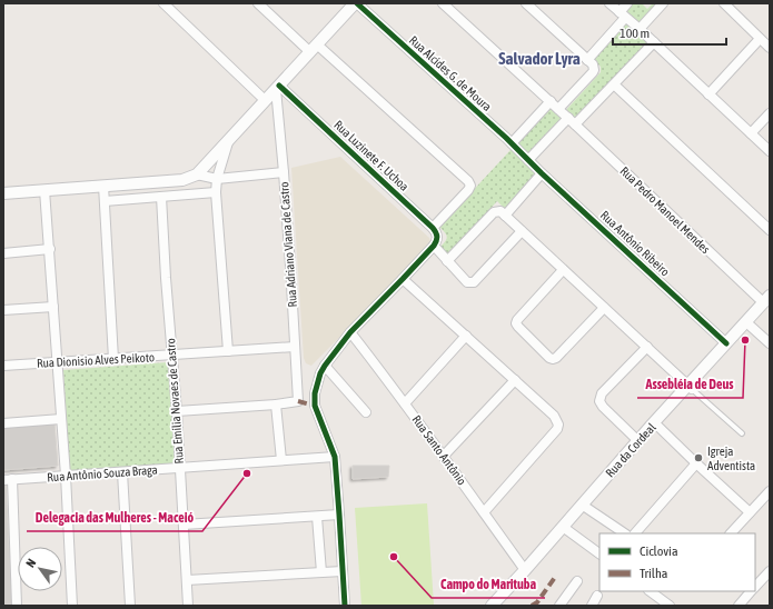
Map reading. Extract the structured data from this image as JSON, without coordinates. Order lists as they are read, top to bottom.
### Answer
{
  "streets": {
    "street": [
      "Rua Alcides G. de Moura",
      "Rua Luzinete F. Uchoa",
      "Rua Pedro Manoel Mendes",
      "Rua Antônio Ribeiro",
      "Rua Adriano Viana de Castro",
      "Rua Dionisio Alves Peikoto",
      "Rua Emília Novaes de Castro",
      "Rua Santo Antônio",
      "Rua da Cordeal",
      "Rua Antônio Souza Braga"
    ]
  },
  "crossings": [
    ["Rua Alcides G. de Moura", "Rua Antônio Ribeiro"],
    ["Rua Luzinete F. Uchoa", "Rua Adriano Viana de Castro"],
    ["Rua Pedro Manoel Mendes", "Rua da Cordeal"],
    ["Rua Antônio Ribeiro", "Rua da Cordeal"],
    ["Rua Adriano Viana de Castro", "Rua Dionisio Alves Peikoto"],
    ["Rua Dionisio Alves Peikoto", "Rua Emília Novaes de Castro"],
    ["Rua Emília Novaes de Castro", "Rua Antônio Souza Braga"],
    ["Rua Santo Antônio", "Rua da Cordeal"]
  ],
  "districts": ["Salvador Lyra"],
  "places": [
    "Assebléia de Deus",
    "Igreja Adventista",
    "Delegacia das Mulheres - Maceió",
    "Campo do Marituba"
  ],
  "legend": ["Ciclovia", "Trilha"],
  "scale_bar": "100 m",
  "north": "top left"
}
